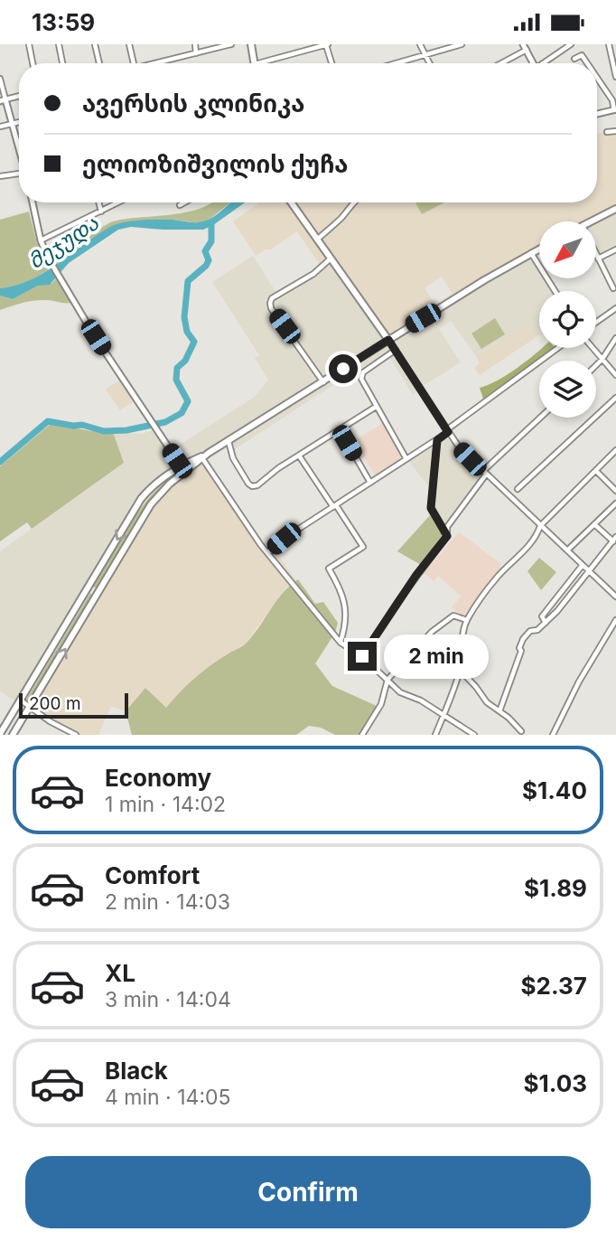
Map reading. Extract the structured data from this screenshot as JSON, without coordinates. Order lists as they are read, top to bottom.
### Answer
{
  "water": ["მეჯუდა"],
  "scale_bar": "200 m",
  "north": "bottom left",
  "page": {
    "status": "13:59",
    "banner": ["ავერსის კლინიკა", "ელიოზიშვილის ქუჩა"],
    "bubble": "2 min",
    "scale": "200 m",
    "list": [
      {
        "name": "Economy",
        "note": "1 min · 14:02",
        "value": "$1.40"
      },
      {
        "name": "Comfort",
        "note": "2 min · 14:03",
        "value": "$1.89"
      },
      {
        "name": "XL",
        "note": "3 min · 14:04",
        "value": "$2.37"
      },
      {
        "name": "Black",
        "note": "4 min · 14:05",
        "value": "$1.03"
      }
    ],
    "buttons": "Confirm"
  }
}
